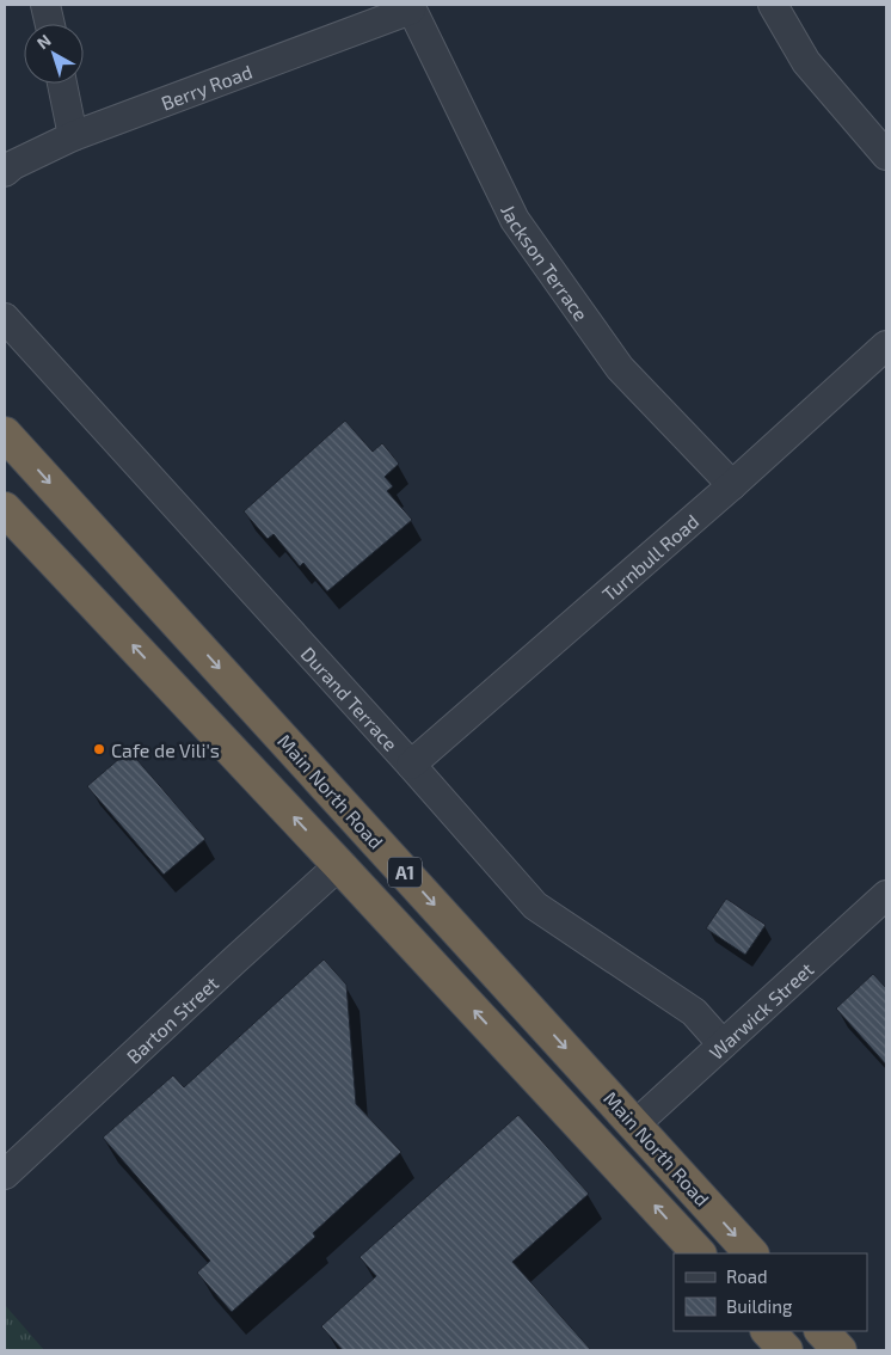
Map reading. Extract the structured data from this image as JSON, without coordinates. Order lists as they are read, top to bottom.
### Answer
{
  "streets": {
    "highway": ["Main North Road", "A1"],
    "street": [
      "Berry Road",
      "Jackson Terrace",
      "Turnbull Road",
      "Durand Terrace",
      "Warwick Street",
      "Barton Street"
    ]
  },
  "crossings": [
    ["Berry Road", "Jackson Terrace"],
    ["Jackson Terrace", "Turnbull Road"],
    ["Turnbull Road", "Durand Terrace"],
    ["Durand Terrace", "Warwick Street"],
    ["Main North Road", "Warwick Street"],
    ["Main North Road", "Barton Street"]
  ],
  "places": ["Cafe de Vili's"],
  "legend": ["Road", "Building"],
  "north": "top left"
}
